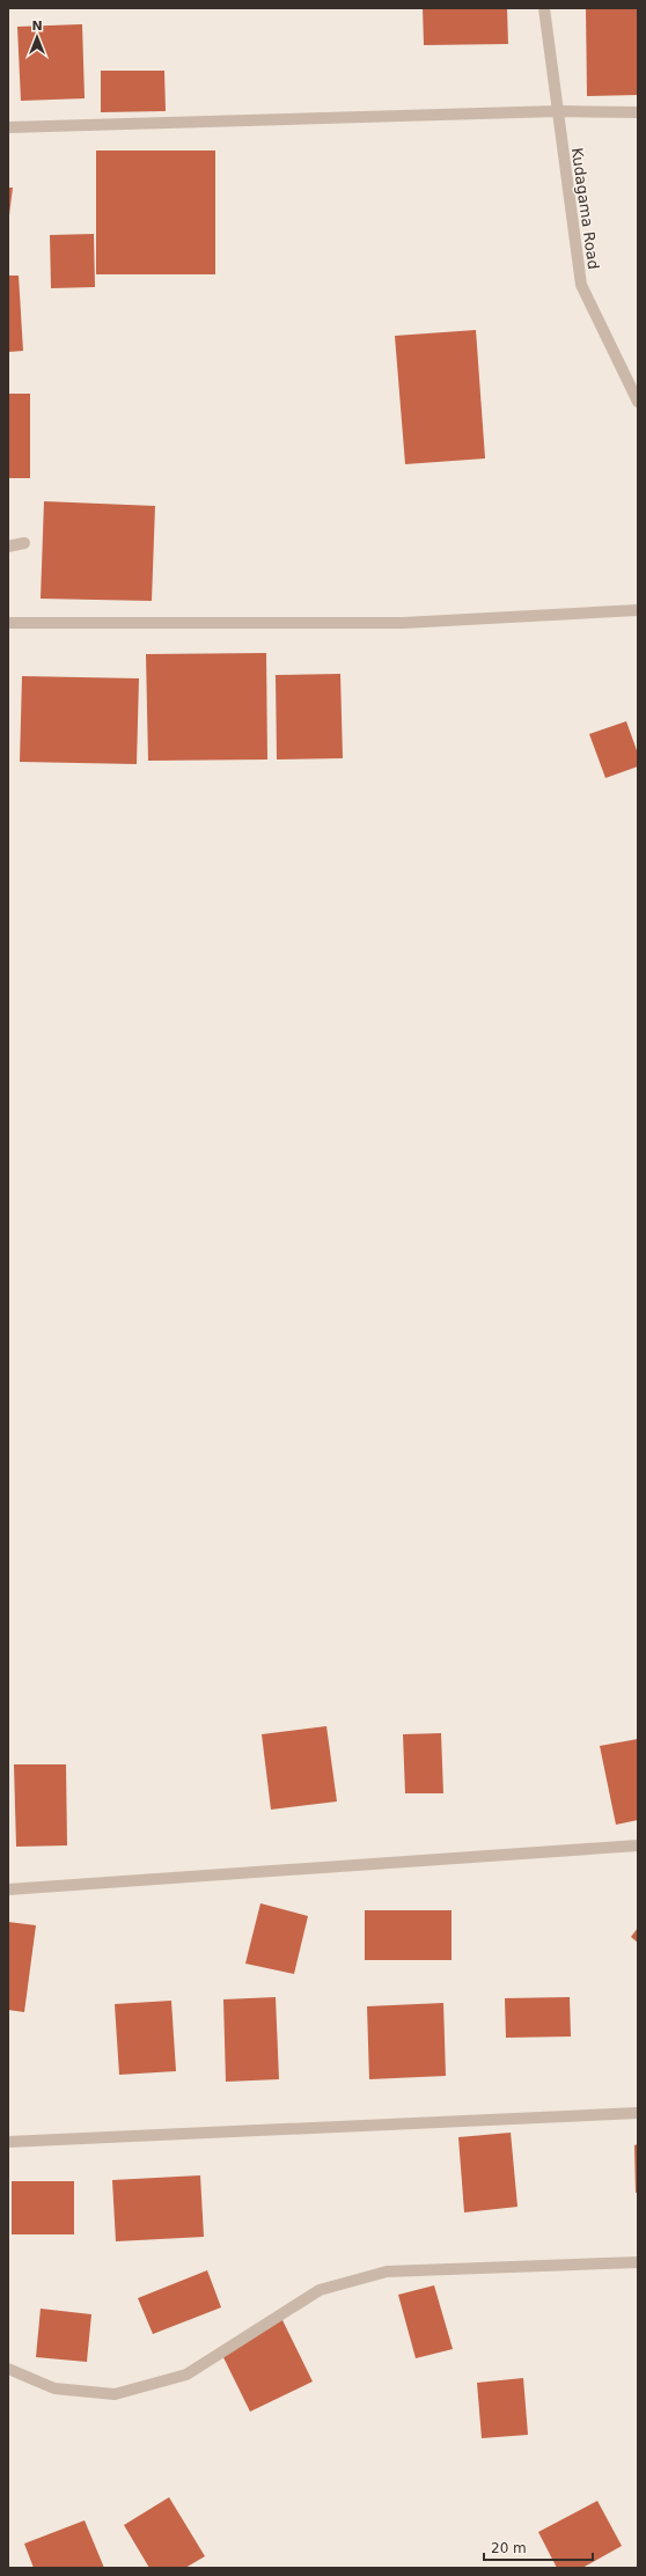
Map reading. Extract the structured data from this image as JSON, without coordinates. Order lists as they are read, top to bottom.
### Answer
{
  "streets": {
    "street": ["Kudagama Road"]
  },
  "scale_bar": "20 m",
  "north": "top"
}
